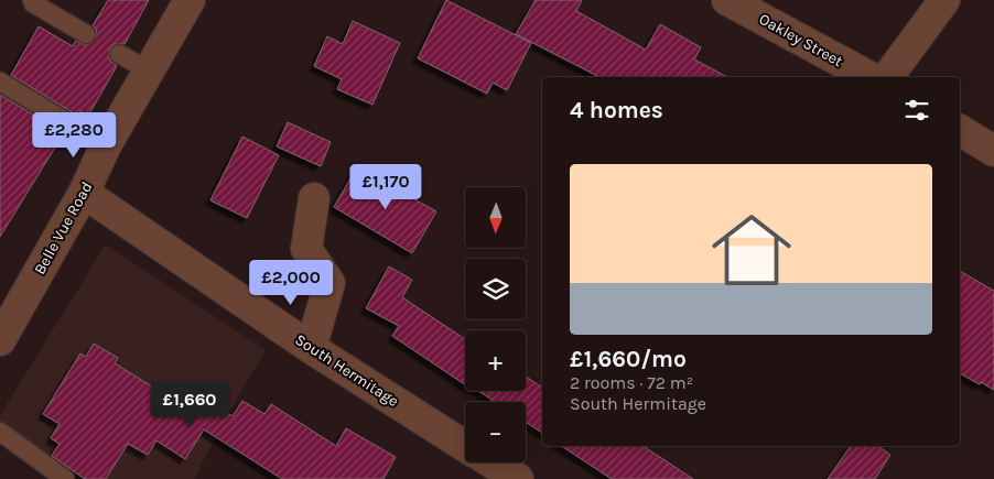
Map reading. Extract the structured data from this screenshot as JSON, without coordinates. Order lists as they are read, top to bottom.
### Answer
{
  "streets": {
    "street": ["Oakley Street", "Belle Vue Road", "South Hermitage"]
  },
  "crossings": [
    ["Belle Vue Road", "South Hermitage"]
  ],
  "north": "bottom",
  "page": {
    "heading": "4 homes",
    "price": [
      "£2,280",
      "£1,170",
      "£2,000",
      "£1,660"
    ],
    "list": [
      {
        "name": "£1,660/mo",
        "note": "2 rooms · 72 m² · South Hermitage"
      }
    ],
    "map_buttons": ["+", "−"]
  }
}
